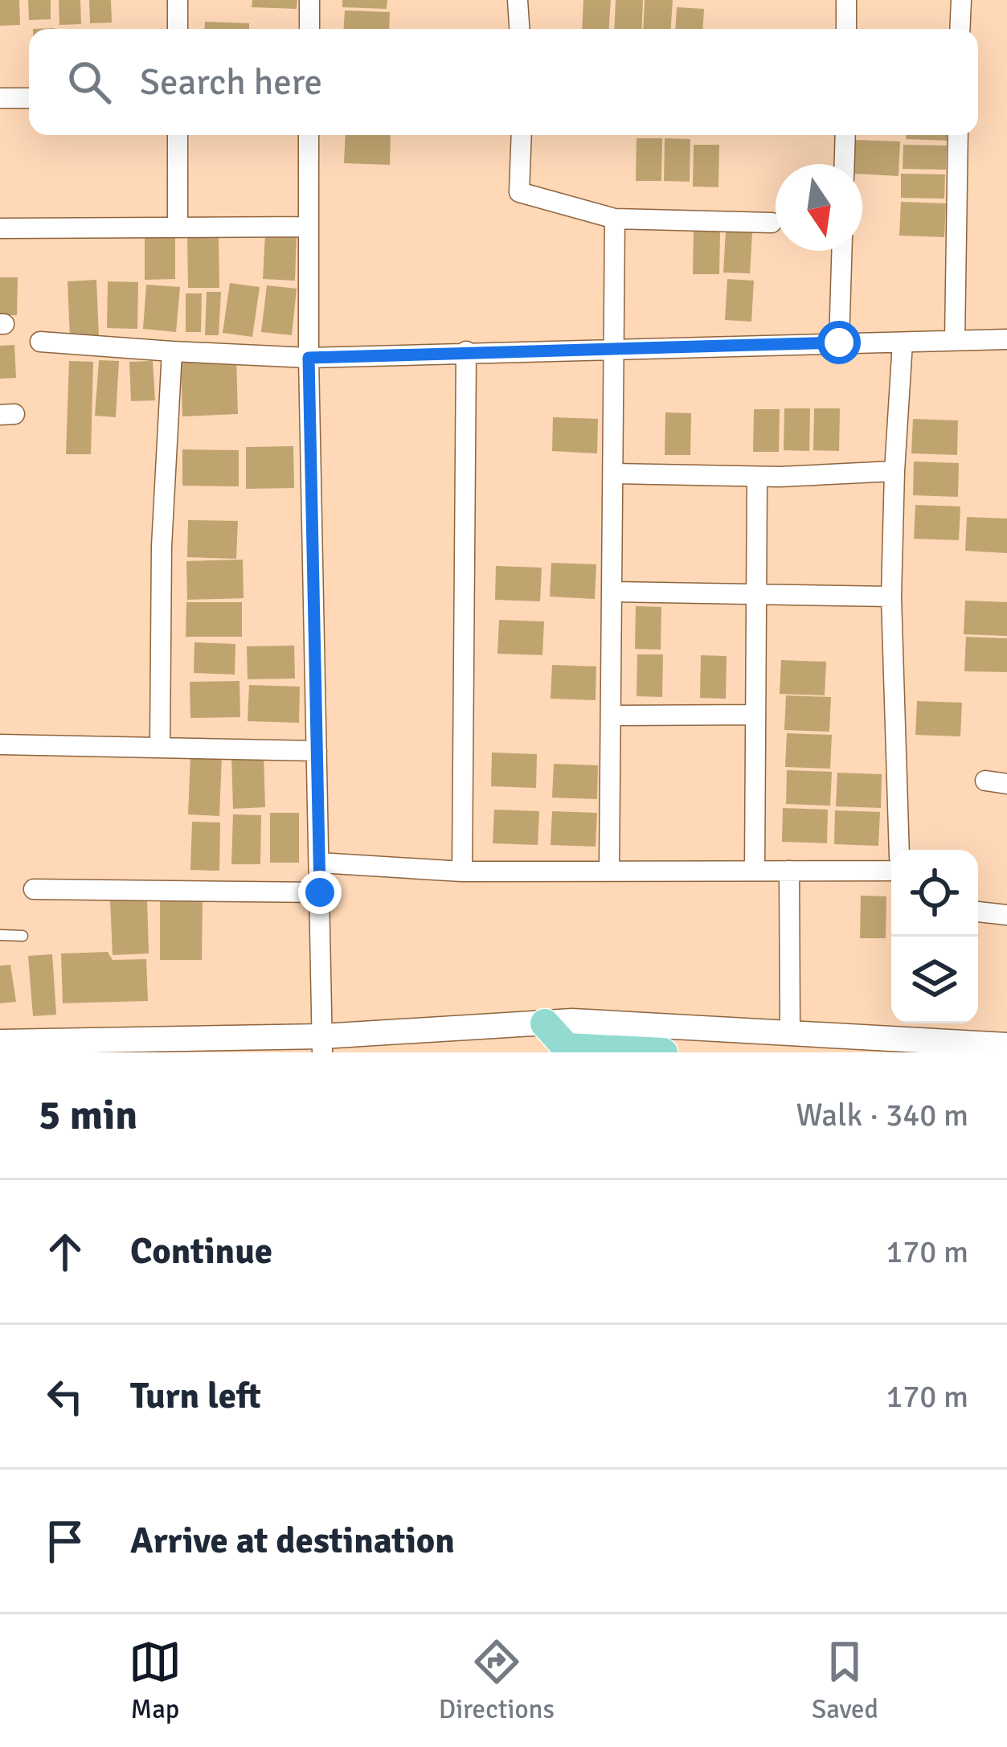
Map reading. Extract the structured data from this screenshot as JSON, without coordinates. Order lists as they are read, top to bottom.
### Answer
{
  "north": "bottom",
  "page": {
    "search": "Search here",
    "heading": ["5 min", "Walk · 340 m"],
    "list": [
      ["Continue", "170 m"],
      ["Turn left", "170 m"],
      "Arrive at destination"
    ],
    "nav": ["Map", "Directions", "Saved"]
  }
}
